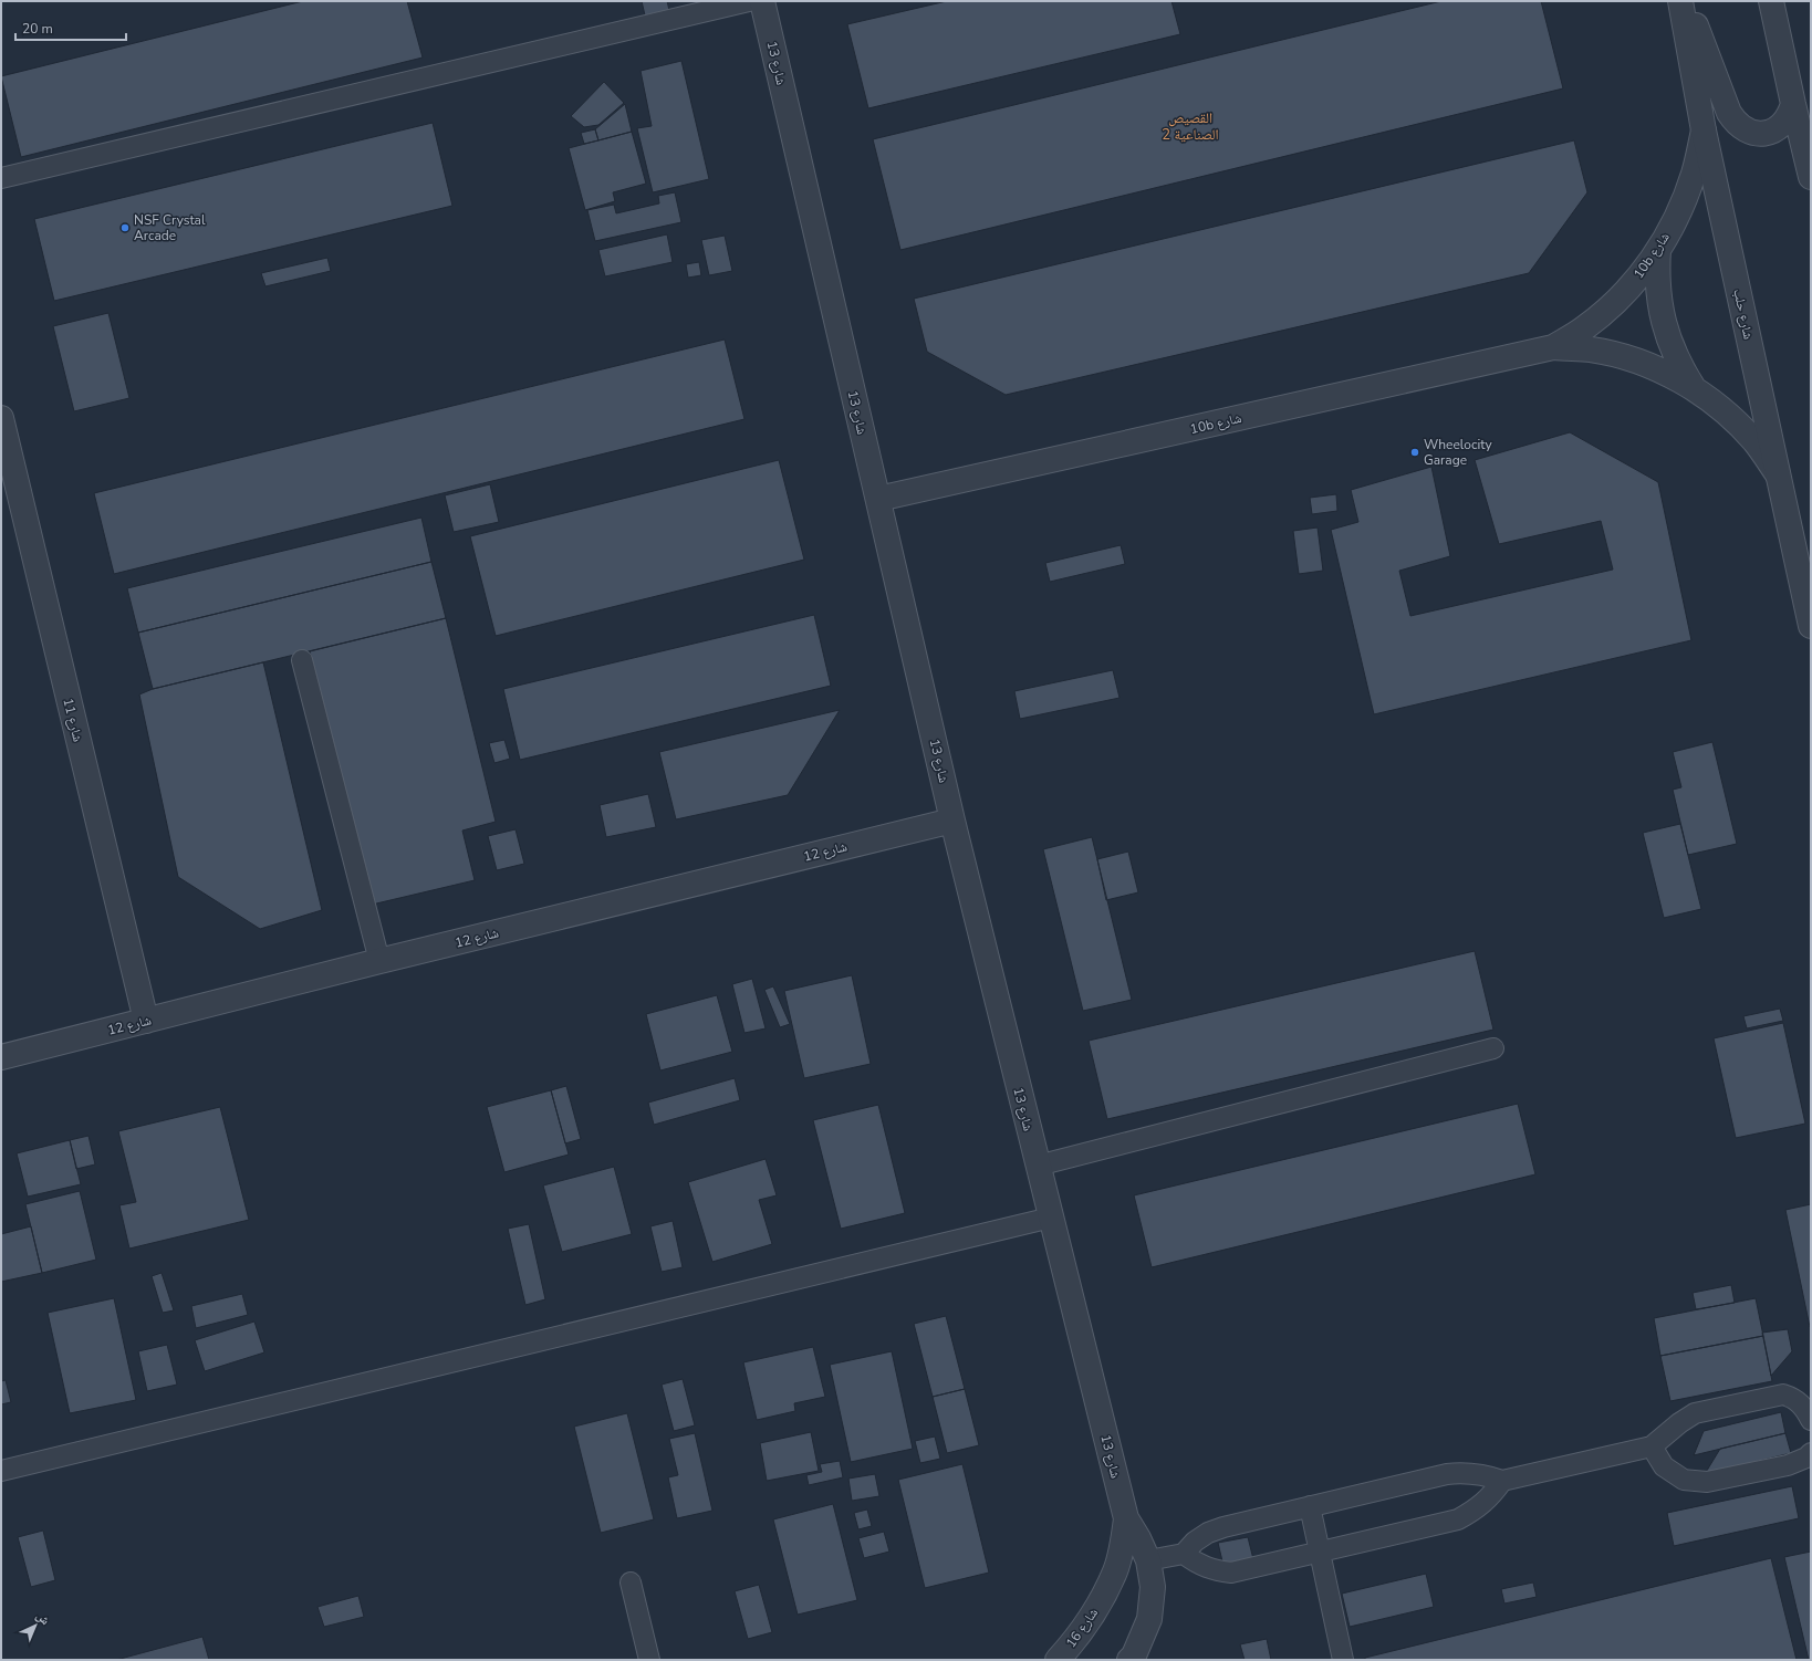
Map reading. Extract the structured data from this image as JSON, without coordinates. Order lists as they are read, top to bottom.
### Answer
{
  "streets": {
    "street": [
      "شارع 13",
      "10b شارع",
      "شارع حلب",
      "شارع 11",
      "شارع 12",
      "شارع 16"
    ]
  },
  "crossings": [
    ["شارع 13", "10b شارع"],
    ["شارع 13", "شارع 12"],
    ["شارع 13", "شارع 16"],
    ["10b شارع", "شارع حلب"],
    ["شارع 11", "شارع 12"]
  ],
  "districts": ["القصيص الصناعية 2"],
  "places": ["NSF Crystal Arcade", "Wheelocity Garage"],
  "scale_bar": "20 m",
  "north": "top right"
}
